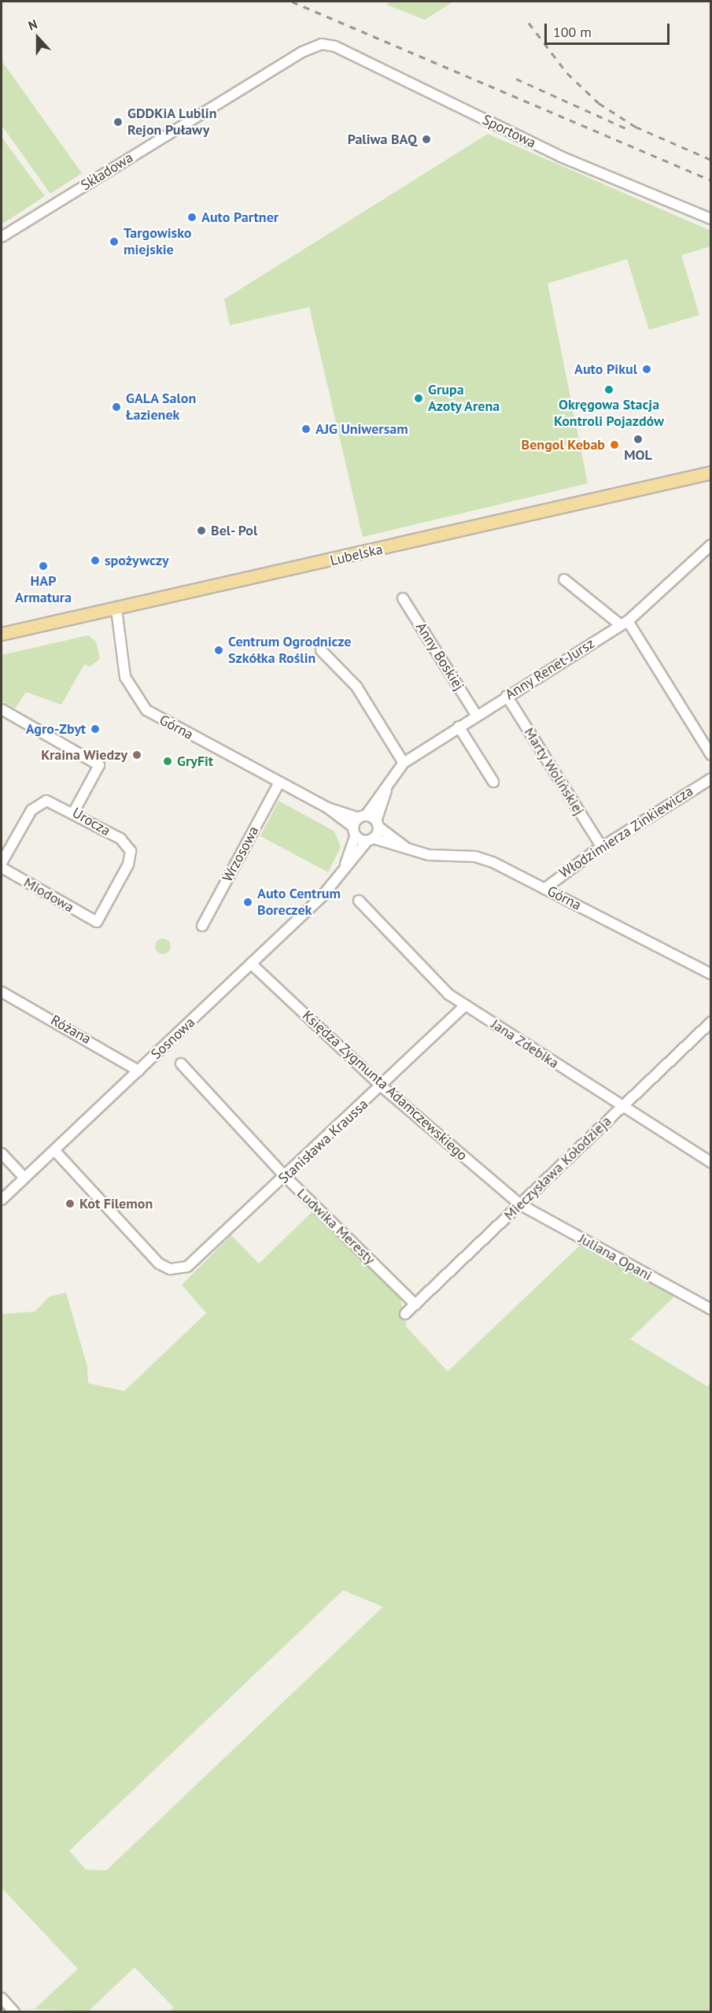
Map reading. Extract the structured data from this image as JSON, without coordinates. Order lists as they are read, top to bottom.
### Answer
{
  "streets": {
    "main road": ["Lubelska"],
    "street": [
      "Sportowa",
      "Składowa",
      "Anny Boskiej",
      "Anny Renet-Jursz",
      "Górna",
      "Marty Wolińskiej",
      "Urocza",
      "Włodzimierza Zinkiewicza",
      "Wrzosowa",
      "Miodowa",
      "Różana",
      "Sosnowa",
      "Jana Zdebika",
      "Księdza Zygmunta Adamczewskiego",
      "Stanisława Kraussa",
      "Mieczysława Kołodzieja",
      "Ludwika Meresty",
      "Juliana Opani"
    ]
  },
  "crossings": [
    ["Sportowa", "Składowa"],
    ["Lubelska", "Górna"],
    ["Anny Boskiej", "Anny Renet-Jursz"],
    ["Anny Renet-Jursz", "Górna"],
    ["Anny Renet-Jursz", "Marty Wolińskiej"],
    ["Anny Renet-Jursz", "Sosnowa"],
    ["Górna", "Włodzimierza Zinkiewicza"],
    ["Górna", "Wrzosowa"],
    ["Górna", "Sosnowa"],
    ["Marty Wolińskiej", "Włodzimierza Zinkiewicza"],
    ["Urocza", "Miodowa"],
    ["Różana", "Sosnowa"],
    ["Sosnowa", "Księdza Zygmunta Adamczewskiego"],
    ["Sosnowa", "Stanisława Kraussa"],
    ["Jana Zdebika", "Stanisława Kraussa"],
    ["Jana Zdebika", "Mieczysława Kołodzieja"],
    ["Księdza Zygmunta Adamczewskiego", "Stanisława Kraussa"],
    ["Księdza Zygmunta Adamczewskiego", "Mieczysława Kołodzieja"],
    ["Księdza Zygmunta Adamczewskiego", "Juliana Opani"],
    ["Stanisława Kraussa", "Ludwika Meresty"],
    ["Mieczysława Kołodzieja", "Ludwika Meresty"],
    ["Mieczysława Kołodzieja", "Juliana Opani"]
  ],
  "places": [
    "GDDKiA Lublin Rejon Puławy",
    "Paliwa BAQ",
    "Auto Partner",
    "Targowisko miejskie",
    "Auto Pikul",
    "Okręgowa Stacja Kontroli Pojazdów",
    "Grupa Azoty Arena",
    "GALA Salon Łazienek",
    "AJG Uniwersam",
    "MOL",
    "Bengol Kebab",
    "Bel- Pol",
    "spożywczy",
    "HAP Armatura",
    "Centrum Ogrodnicze Szkółka Roślin",
    "Agro-Zbyt",
    "Kraina Wiedzy",
    "GryFit",
    "Auto Centrum Boreczek",
    "Kot Filemon"
  ],
  "scale_bar": "100 m",
  "north": "top"
}
